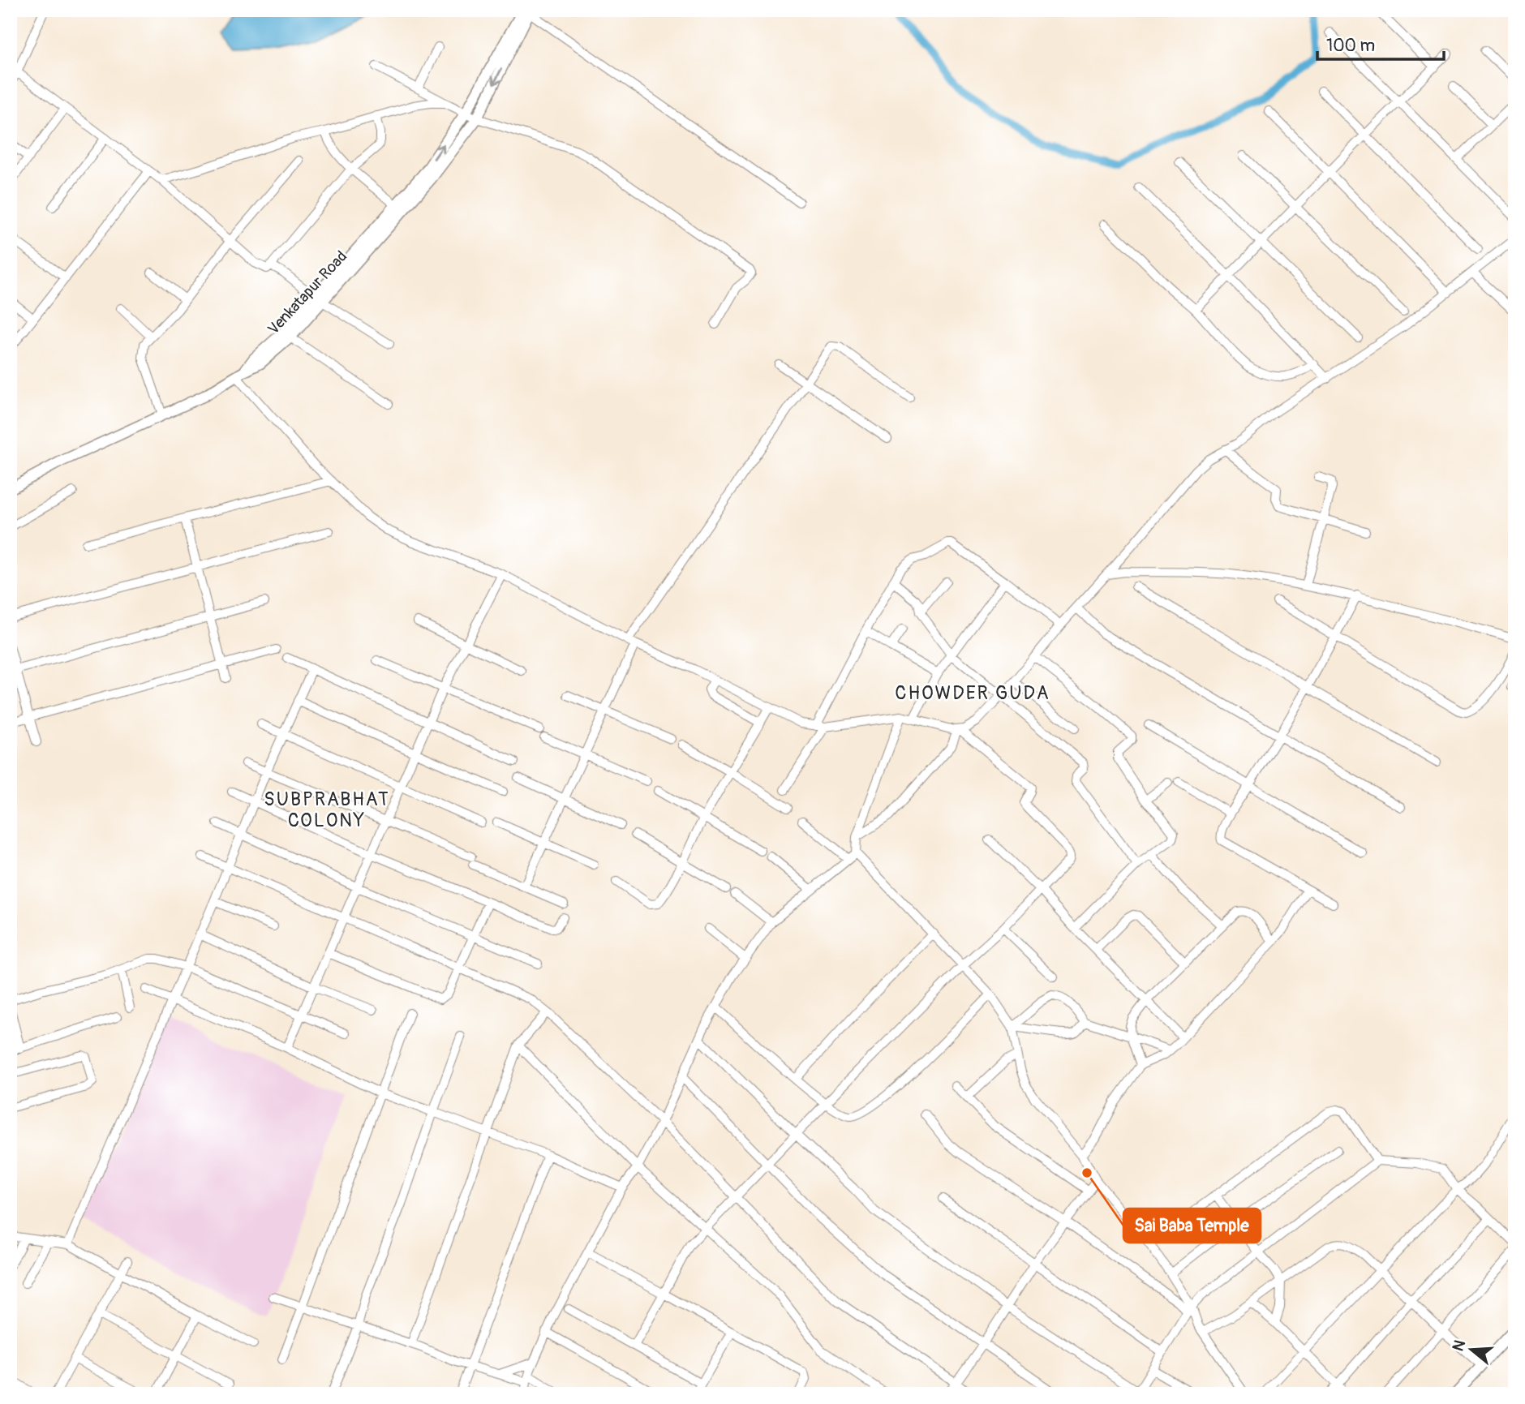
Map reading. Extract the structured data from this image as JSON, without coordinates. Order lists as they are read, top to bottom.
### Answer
{
  "streets": {
    "street": ["Venkatapur Road"]
  },
  "districts": ["CHOWDER GUDA", "SUBPRABHAT COLONY"],
  "places": ["Sai Baba Temple"],
  "scale_bar": "100 m",
  "north": "left"
}
